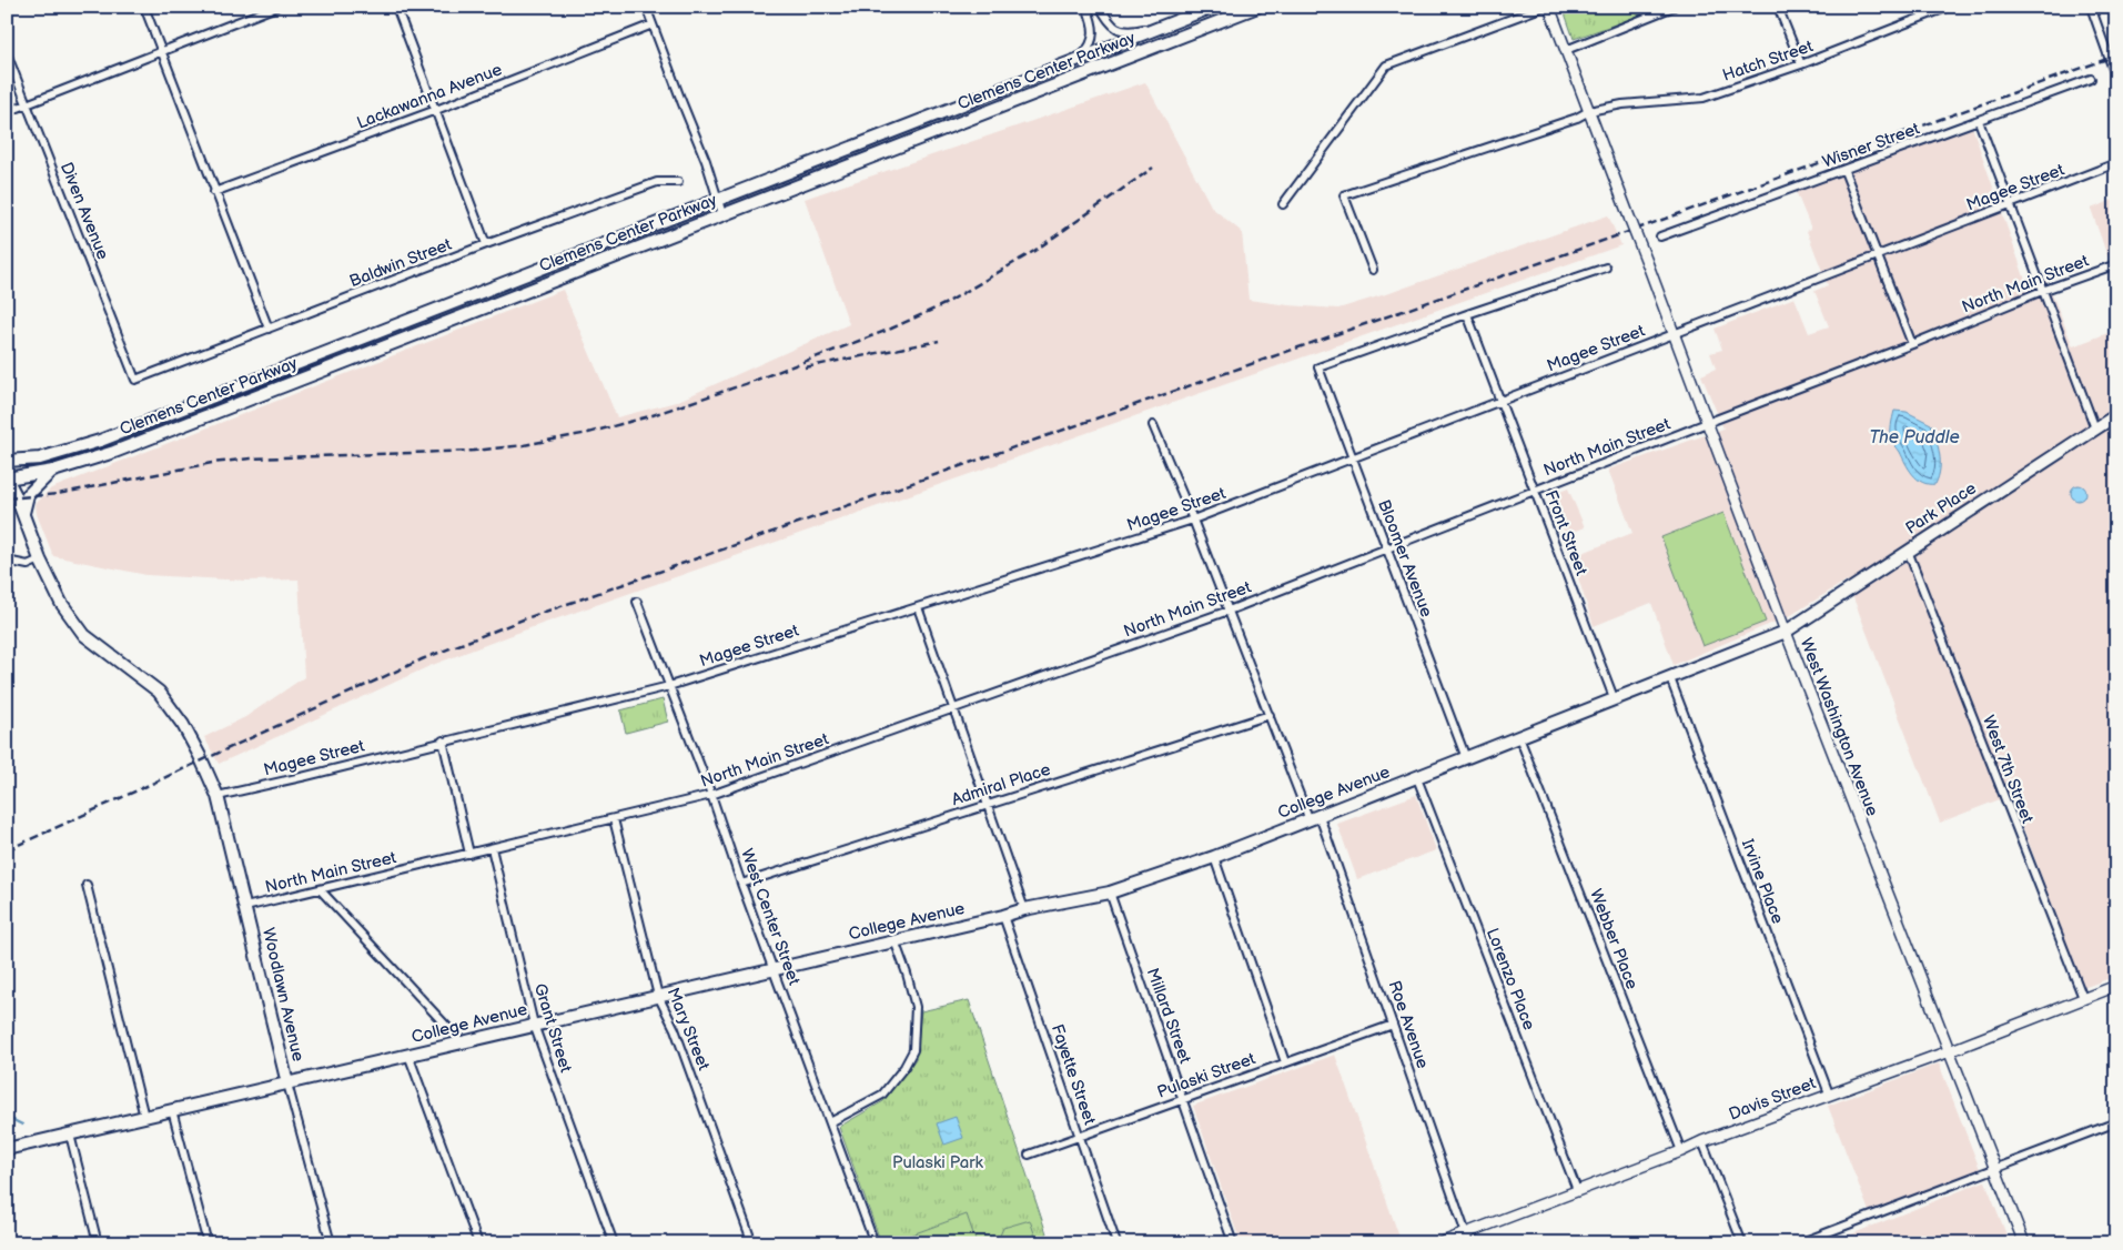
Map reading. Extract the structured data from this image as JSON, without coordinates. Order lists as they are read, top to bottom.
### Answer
{
  "streets": {
    "main road": [
      "Clemens Center Parkway",
      "Park Place",
      "College Avenue",
      "Woodlawn Avenue"
    ],
    "street": [
      "Hatch Street",
      "Lackawanna Avenue",
      "Wisner Street",
      "Magee Street",
      "Diven Avenue",
      "Baldwin Street",
      "North Main Street",
      "Front Street",
      "Bloomer Avenue",
      "West Washington Avenue",
      "West 7th Street",
      "Admiral Place",
      "Irvine Place",
      "West Center Street",
      "Webber Place",
      "Lorenzo Place",
      "Millard Street",
      "Roe Avenue",
      "Grant Street",
      "Mary Street",
      "Fayette Street",
      "Pulaski Street",
      "Davis Street"
    ]
  },
  "crossings": [
    ["Hatch Street", "West Washington Avenue"],
    ["Clemens Center Parkway", "Woodlawn Avenue"],
    ["Magee Street", "Front Street"],
    ["Magee Street", "Bloomer Avenue"],
    ["Magee Street", "West Washington Avenue"],
    ["Magee Street", "West Center Street"],
    ["Magee Street", "Woodlawn Avenue"],
    ["Magee Street", "Roe Avenue"],
    ["Diven Avenue", "Baldwin Street"],
    ["North Main Street", "Front Street"],
    ["North Main Street", "Bloomer Avenue"],
    ["North Main Street", "West Washington Avenue"],
    ["North Main Street", "West Center Street"],
    ["North Main Street", "Woodlawn Avenue"],
    ["North Main Street", "Roe Avenue"],
    ["North Main Street", "Grant Street"],
    ["North Main Street", "Mary Street"],
    ["Park Place", "West Washington Avenue"],
    ["Park Place", "West 7th Street"],
    ["Park Place", "College Avenue"],
    ["Front Street", "Bloomer Avenue"],
    ["Front Street", "College Avenue"],
    ["Bloomer Avenue", "College Avenue"],
    ["West Washington Avenue", "College Avenue"],
    ["West Washington Avenue", "Davis Street"],
    ["West 7th Street", "Davis Street"],
    ["Admiral Place", "West Center Street"],
    ["Admiral Place", "Roe Avenue"],
    ["College Avenue", "Irvine Place"],
    ["College Avenue", "West Center Street"],
    ["College Avenue", "Webber Place"],
    ["College Avenue", "Lorenzo Place"],
    ["College Avenue", "Woodlawn Avenue"],
    ["College Avenue", "Millard Street"],
    ["College Avenue", "Roe Avenue"],
    ["College Avenue", "Grant Street"],
    ["College Avenue", "Mary Street"],
    ["College Avenue", "Fayette Street"],
    ["Irvine Place", "Davis Street"],
    ["Webber Place", "Davis Street"],
    ["Lorenzo Place", "Davis Street"],
    ["Millard Street", "Pulaski Street"],
    ["Roe Avenue", "Pulaski Street"],
    ["Roe Avenue", "Davis Street"],
    ["Fayette Street", "Pulaski Street"]
  ],
  "water": ["The Puddle"],
  "parks": ["Pulaski Park"]
}
